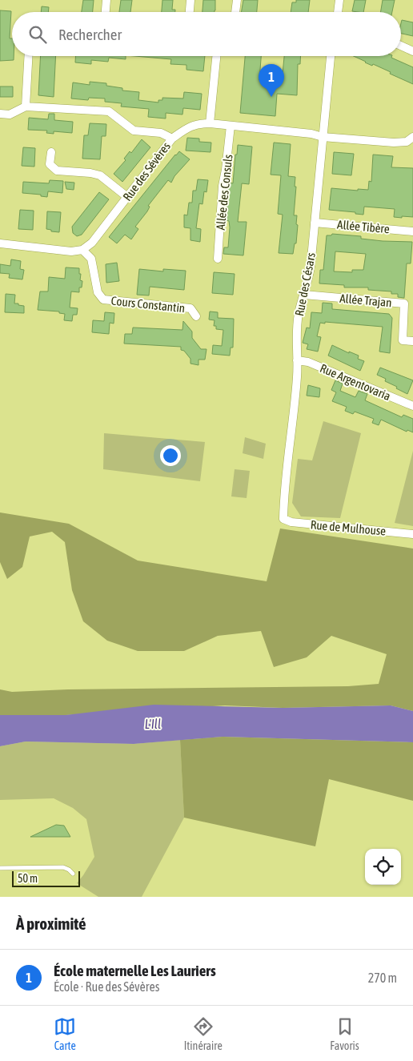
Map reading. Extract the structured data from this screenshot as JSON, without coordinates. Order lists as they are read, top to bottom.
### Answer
{
  "streets": {
    "street": [
      "Rue des Sévères",
      "Allée des Consuls",
      "Allée Tibère",
      "Rue des Césars",
      "Allée Trajan",
      "Cours Constantin",
      "Rue Argentovaria",
      "Rue de Mulhouse"
    ]
  },
  "crossings": [
    ["Rue des Sévères", "Allée des Consuls"],
    ["Rue des Sévères", "Rue des Césars"],
    ["Rue des Sévères", "Cours Constantin"],
    ["Allée Tibère", "Rue des Césars"],
    ["Rue des Césars", "Allée Trajan"],
    ["Rue des Césars", "Rue Argentovaria"],
    ["Rue des Césars", "Rue de Mulhouse"]
  ],
  "water": ["L'Ill"],
  "scale_bar": "50 m",
  "page": {
    "search": "Rechercher",
    "pins": "1",
    "scale": "50 m",
    "heading": "À proximité",
    "list": [
      {
        "mark": "1",
        "name": "École maternelle Les Lauriers",
        "note": "École · Rue des Sévères",
        "value": "270 m"
      }
    ],
    "nav": ["Carte", "Itinéraire", "Favoris"]
  }
}
